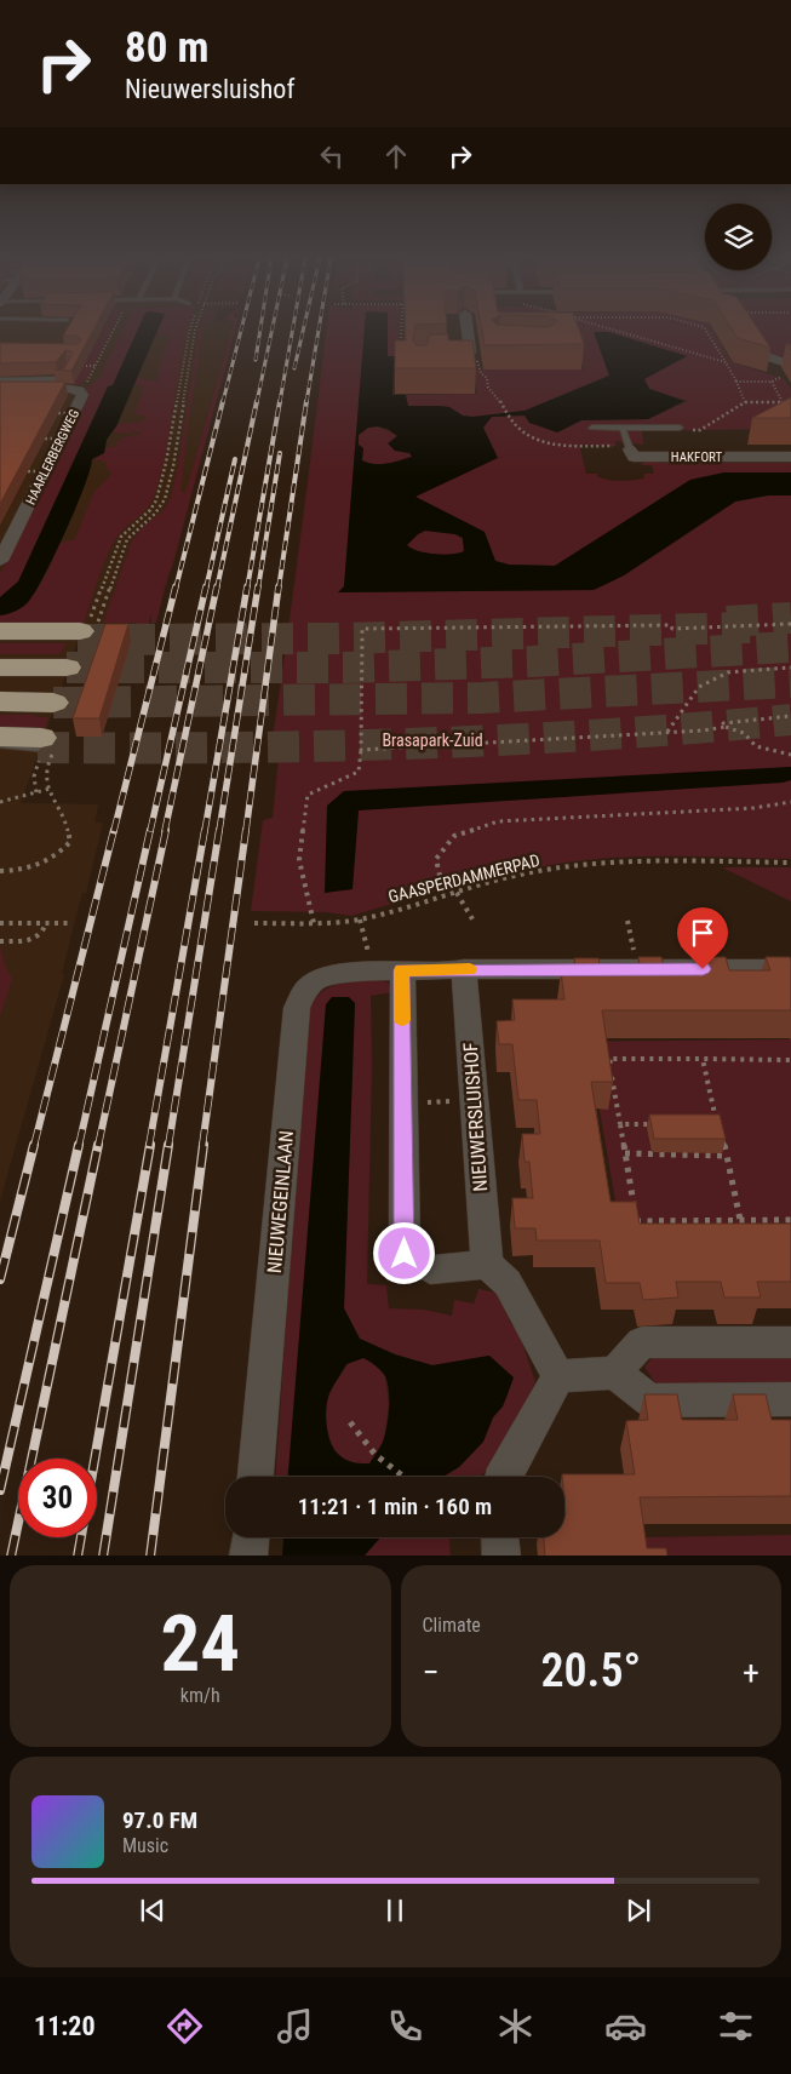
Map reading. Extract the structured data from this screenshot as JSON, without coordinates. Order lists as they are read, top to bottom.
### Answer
{
  "streets": {
    "street": [
      "HAARLERBERGWEG",
      "HAKFORT",
      "NIEUWERSLUISHOF",
      "NIEUWEGEINLAAN"
    ],
    "path": ["GAASPERDAMMERPAD"]
  },
  "parks": ["Brasapark-Zuid"],
  "page": {
    "turn": ["80 m", "Nieuwersluishof"],
    "limit": "30",
    "trip": "11:21 · 1 min · 160 m",
    "tile": [
      ["24", "km/h"],
      "Climate"
    ],
    "heat": ["−", "20.5°", "+"],
    "song": ["97.0 FM", "Music"],
    "tabs": "11:20"
  }
}
